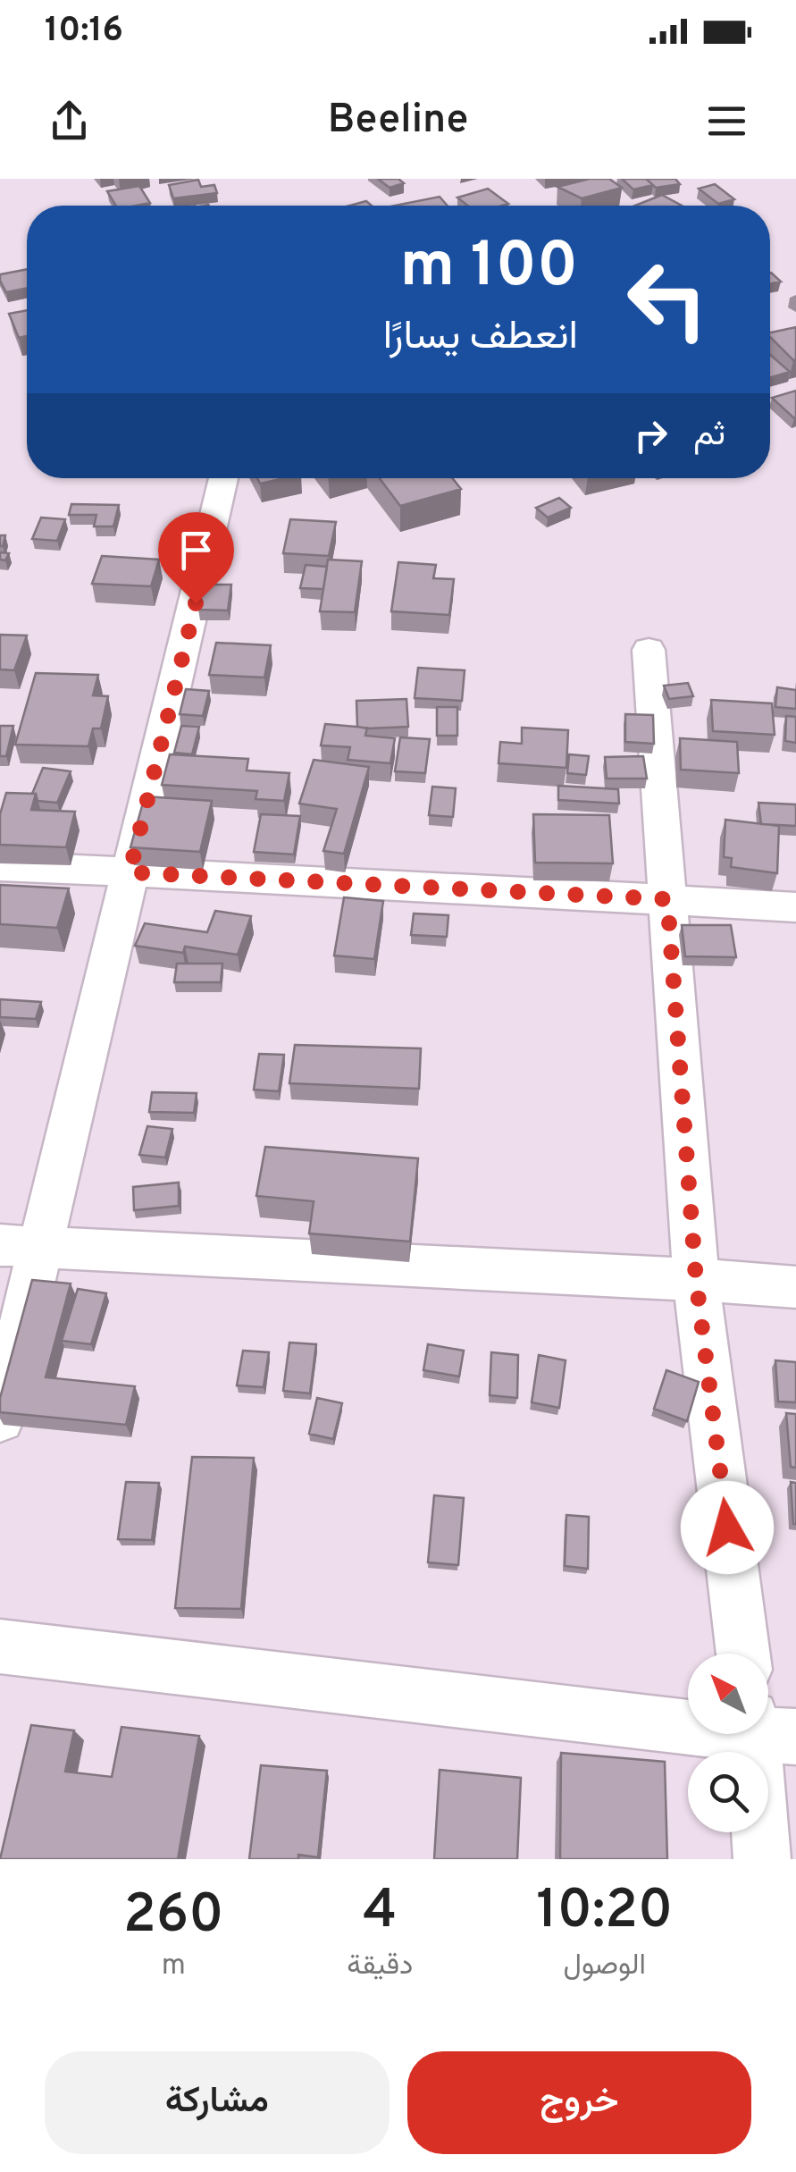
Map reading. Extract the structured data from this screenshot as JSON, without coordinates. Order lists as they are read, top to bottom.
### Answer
{
  "north": "top left",
  "page": {
    "status": "10:16",
    "header": "Beeline",
    "turn": ["100 m", "انعطف يسارًا"],
    "then": "ثم",
    "eta": [
      "10:20",
      "الوصول",
      "4",
      "دقيقة",
      "260",
      "m"
    ],
    "buttons": ["خروج", "مشاركة"]
  }
}
